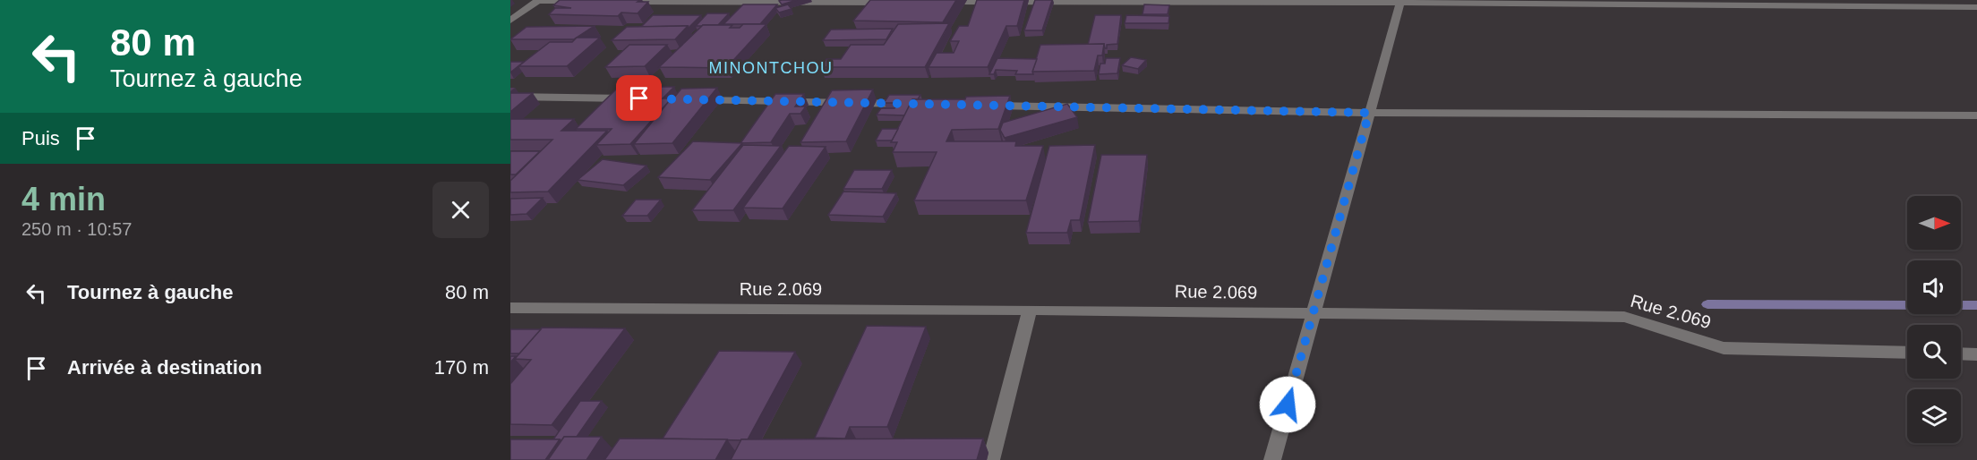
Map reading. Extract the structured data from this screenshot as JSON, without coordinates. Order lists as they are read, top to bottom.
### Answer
{
  "streets": {
    "street": ["Rue 2.069"]
  },
  "districts": ["MINONTCHOU"],
  "north": "right",
  "page": {
    "turn": ["80 m", "Tournez à gauche"],
    "then": "Puis",
    "heading": ["4 min", "250 m · 10:57"],
    "list": [
      {
        "name": "Tournez à gauche",
        "value": "80 m"
      },
      {
        "name": "Arrivée à destination",
        "value": "170 m"
      }
    ]
  }
}
